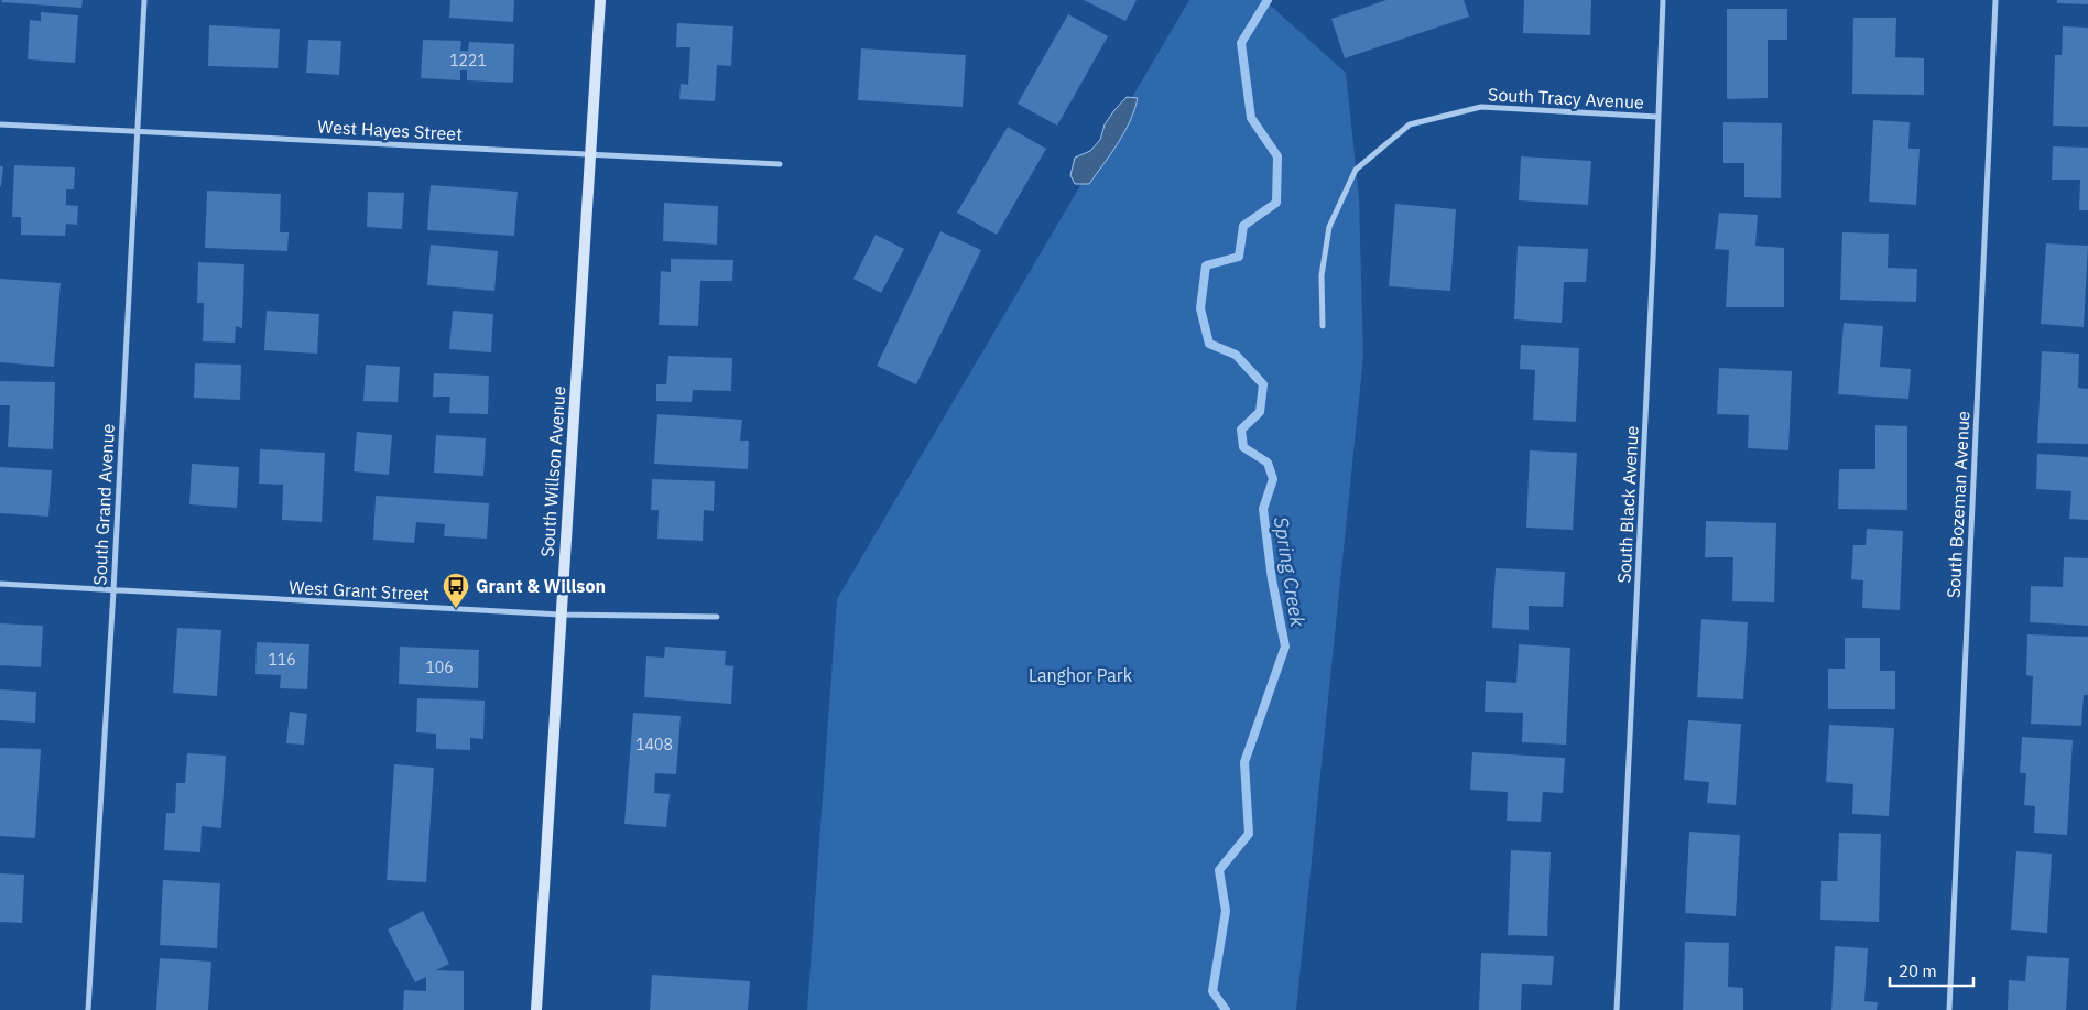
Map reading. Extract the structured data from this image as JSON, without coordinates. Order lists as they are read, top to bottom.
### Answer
{
  "streets": {
    "main road": ["South Willson Avenue"],
    "street": [
      "South Tracy Avenue",
      "West Hayes Street",
      "South Grand Avenue",
      "South Black Avenue",
      "South Bozeman Avenue",
      "West Grant Street"
    ]
  },
  "crossings": [
    ["South Tracy Avenue", "South Black Avenue"],
    ["West Hayes Street", "South Willson Avenue"],
    ["West Hayes Street", "South Grand Avenue"],
    ["South Willson Avenue", "West Grant Street"],
    ["South Grand Avenue", "West Grant Street"]
  ],
  "water": ["Spring Creek"],
  "parks": ["Langhor Park"],
  "places": {
    "bus stop": ["Grant & Willson"]
  },
  "house_numbers": [
    "1221",
    "116",
    "106",
    "1408"
  ],
  "scale_bar": "20 m"
}
